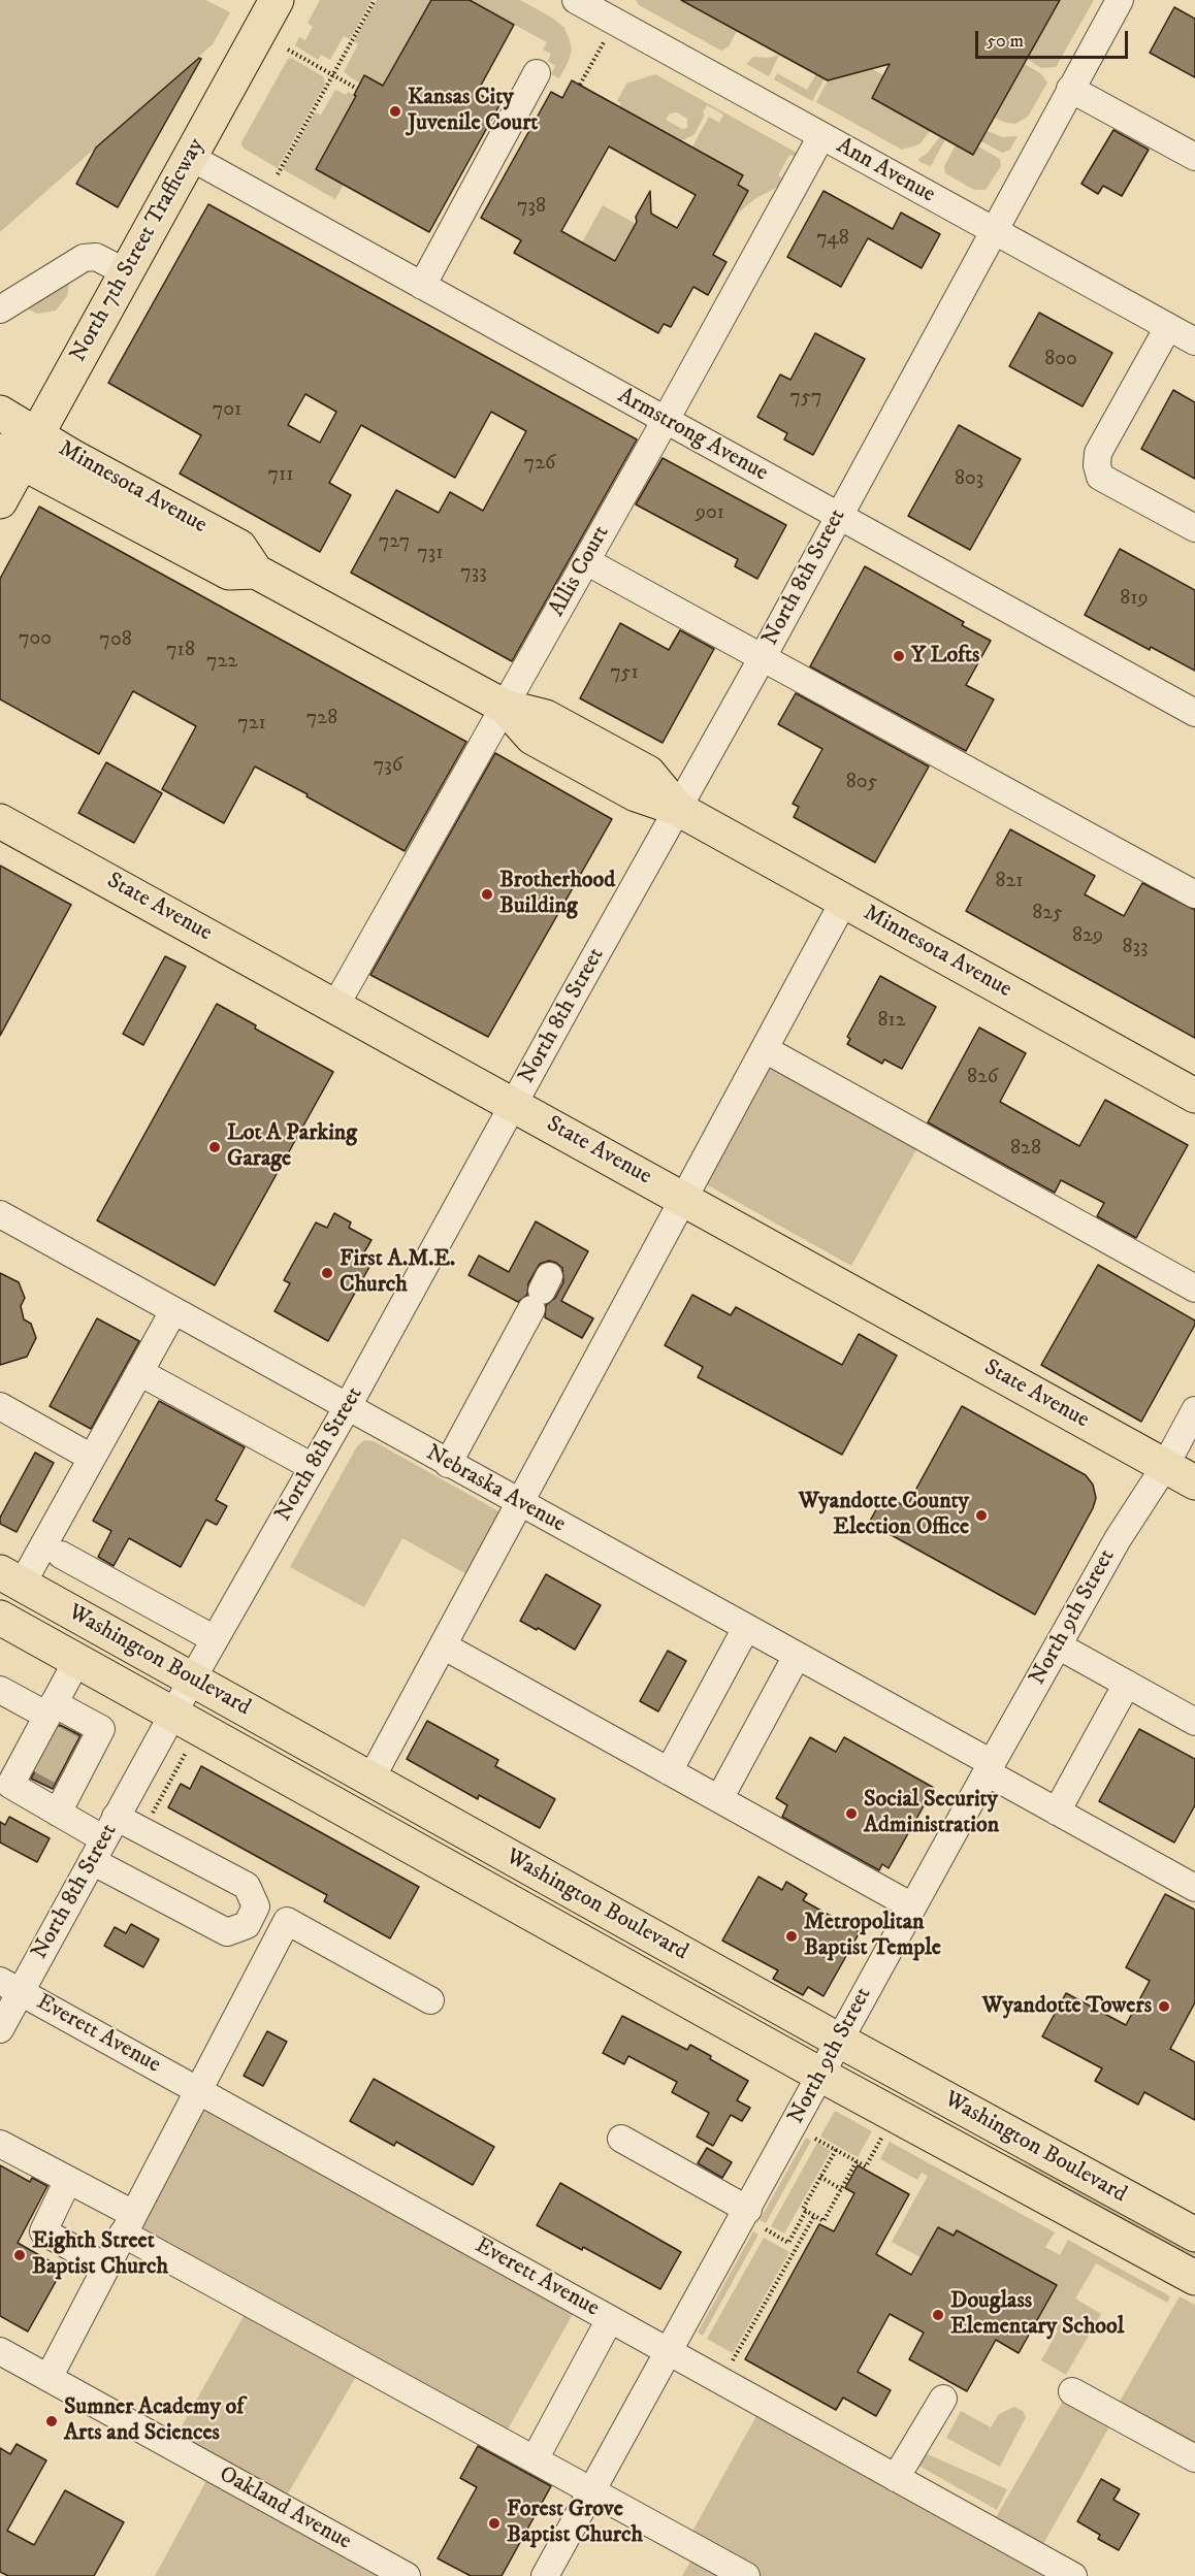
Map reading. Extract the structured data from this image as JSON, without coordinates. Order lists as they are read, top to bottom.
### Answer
{
  "streets": {
    "main road": [
      "North 7th Street Trafficway",
      "Minnesota Avenue",
      "State Avenue",
      "Washington Boulevard"
    ],
    "street": [
      "Ann Avenue",
      "Armstrong Avenue",
      "Allis Court",
      "North 8th Street",
      "Nebraska Avenue",
      "North 9th Street",
      "Everett Avenue",
      "Oakland Avenue"
    ]
  },
  "crossings": [
    ["Ann Avenue", "Allis Court"],
    ["Ann Avenue", "North 8th Street"],
    ["North 7th Street Trafficway", "Armstrong Avenue"],
    ["North 7th Street Trafficway", "Minnesota Avenue"],
    ["Armstrong Avenue", "Allis Court"],
    ["Armstrong Avenue", "North 8th Street"],
    ["Minnesota Avenue", "Allis Court"],
    ["Minnesota Avenue", "North 8th Street"],
    ["Allis Court", "State Avenue"],
    ["North 8th Street", "State Avenue"],
    ["North 8th Street", "Nebraska Avenue"],
    ["North 8th Street", "Washington Boulevard"],
    ["North 8th Street", "Everett Avenue"],
    ["State Avenue", "North 9th Street"],
    ["Nebraska Avenue", "North 9th Street"],
    ["North 9th Street", "Washington Boulevard"],
    ["North 9th Street", "Everett Avenue"]
  ],
  "places": [
    "Kansas City Juvenile Court",
    "Y Lofts",
    "Brotherhood Building",
    "Lot A Parking Garage",
    "First A.M.E. Church",
    "Wyandotte County Election Office",
    "Social Security Administration",
    "Metropolitan Baptist Temple",
    "Wyandotte Towers",
    "Eighth Street Baptist Church",
    "Douglass Elementary School",
    "Sumner Academy of Arts and Sciences",
    "Forest Grove Baptist Church"
  ],
  "house_numbers": [
    "738",
    "748",
    "800",
    "757",
    "701",
    "726",
    "711",
    "803",
    "901",
    "727",
    "731",
    "733",
    "819",
    "700",
    "708",
    "718",
    "722",
    "751",
    "728",
    "721",
    "736",
    "805",
    "821",
    "825",
    "829",
    "833",
    "812",
    "826",
    "828"
  ],
  "scale_bar": "50 m"
}
